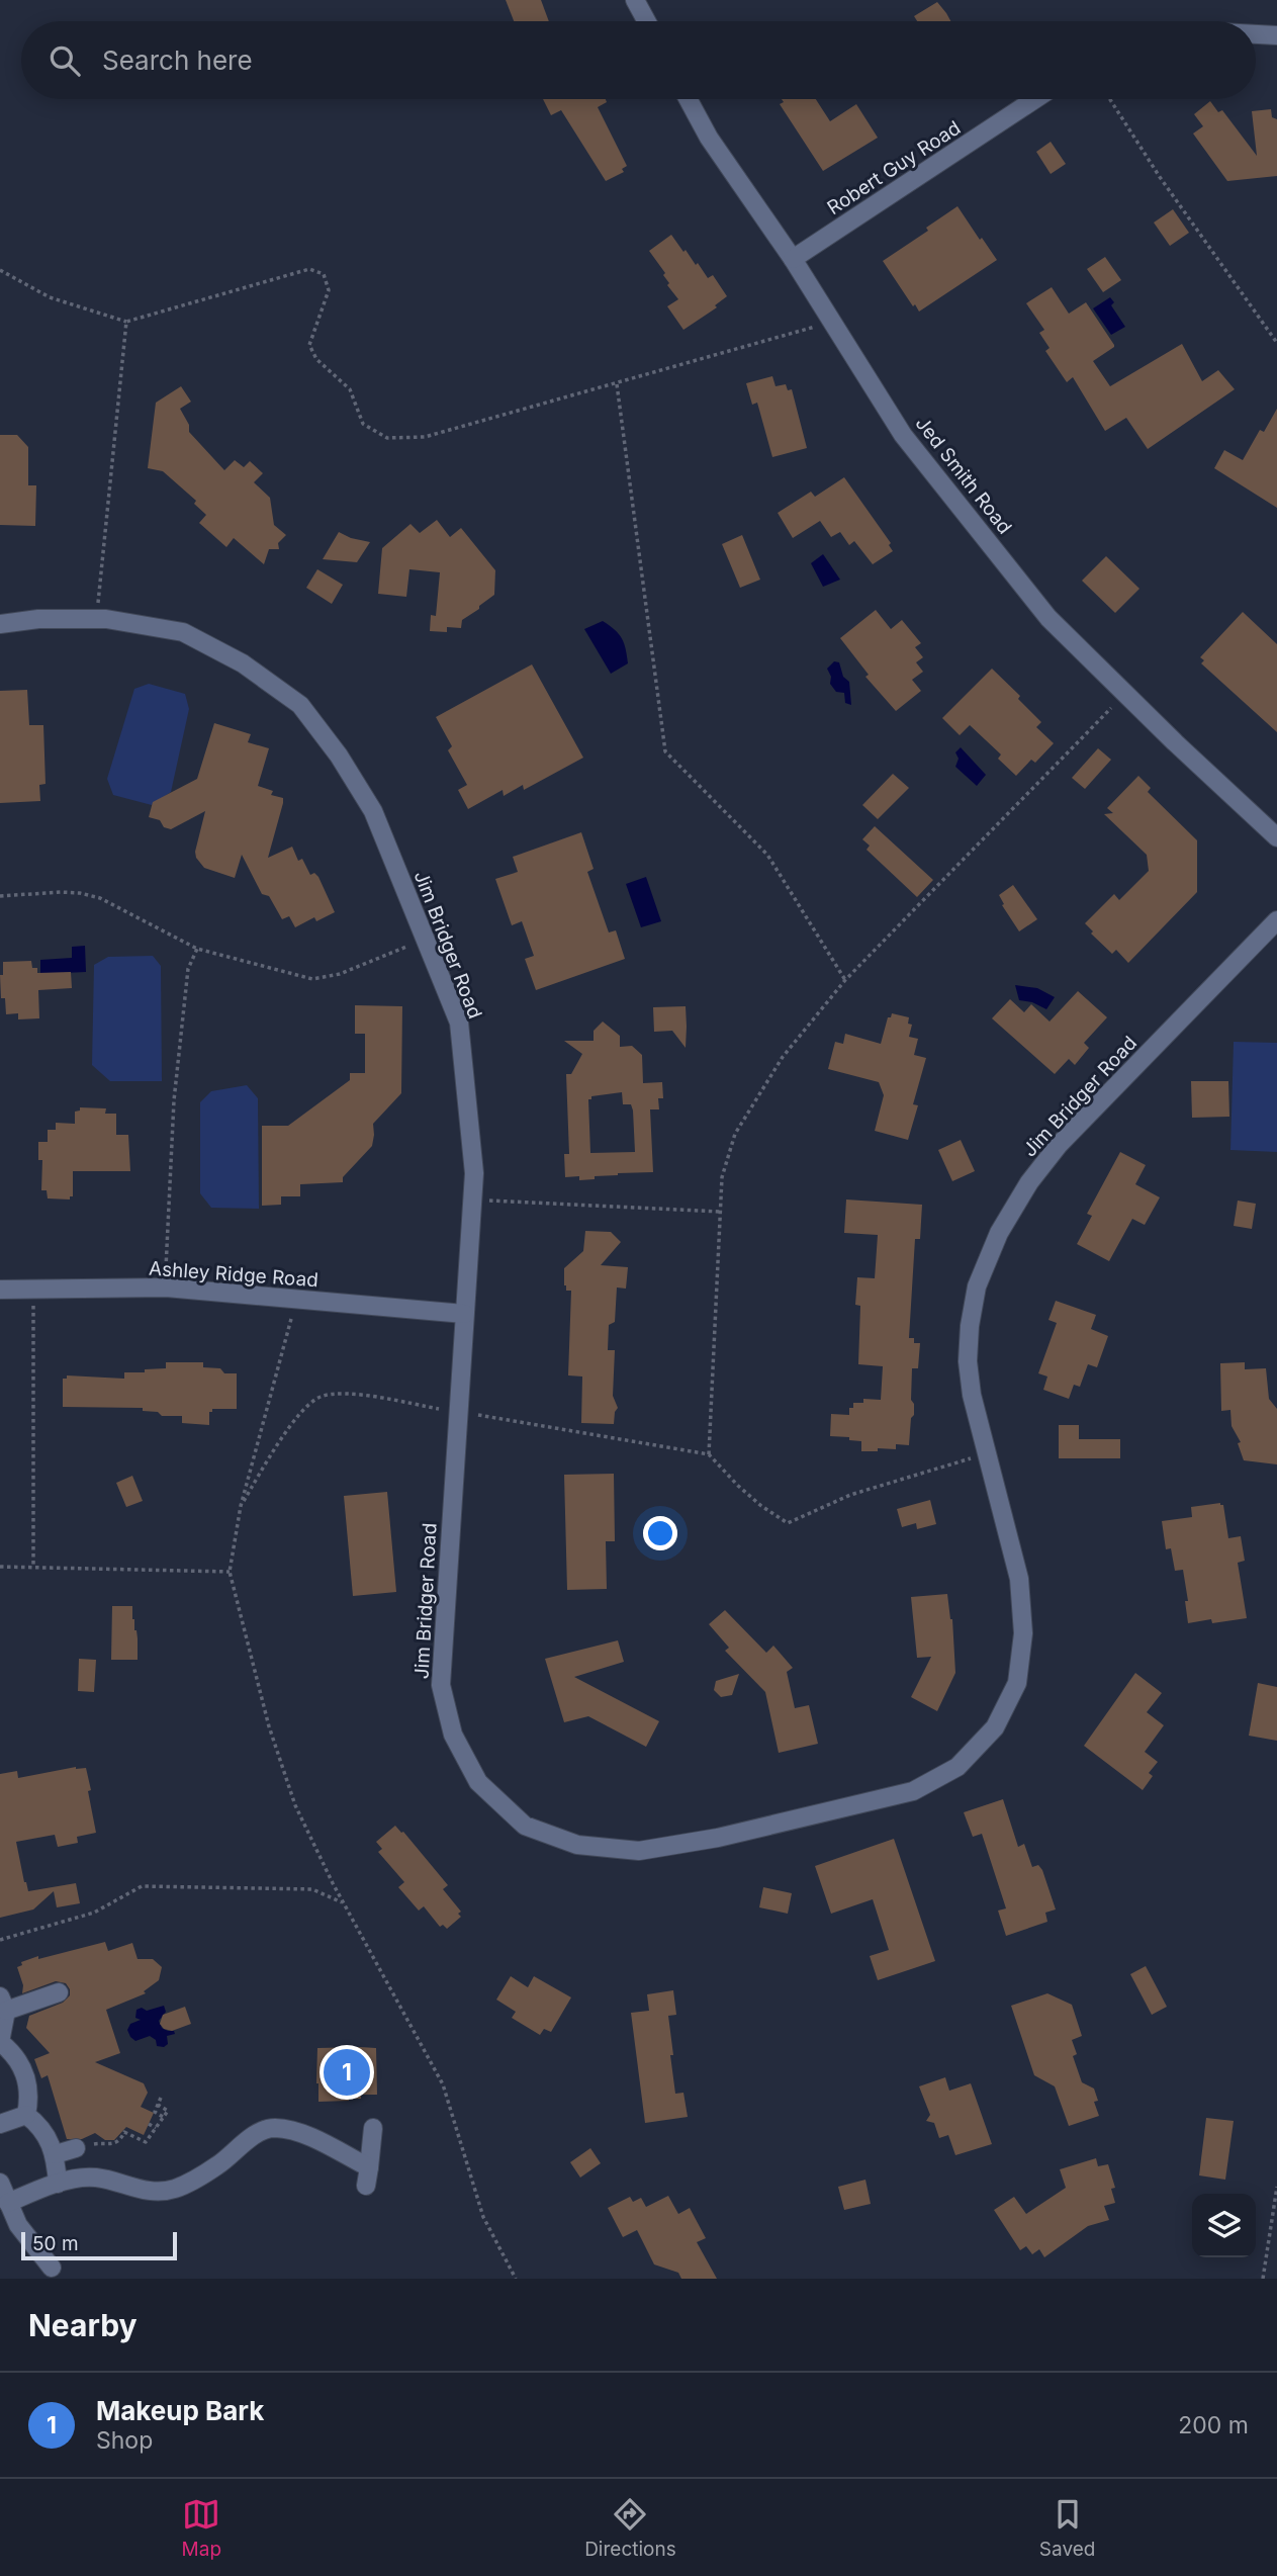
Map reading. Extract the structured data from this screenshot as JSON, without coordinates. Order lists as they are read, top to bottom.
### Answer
{
  "streets": {
    "street": [
      "Robert Guy Road",
      "Jed Smith Road",
      "Jim Bridger Road",
      "Ashley Ridge Road"
    ]
  },
  "crossings": [
    ["Robert Guy Road", "Jed Smith Road"],
    ["Jim Bridger Road", "Ashley Ridge Road"]
  ],
  "scale_bar": "50 m",
  "page": {
    "search": "Search here",
    "pins": "1",
    "scale": "50 m",
    "heading": "Nearby",
    "list": [
      {
        "mark": "1",
        "name": "Makeup Bark",
        "note": "Shop",
        "value": "200 m"
      }
    ],
    "nav": ["Map", "Directions", "Saved"]
  }
}
